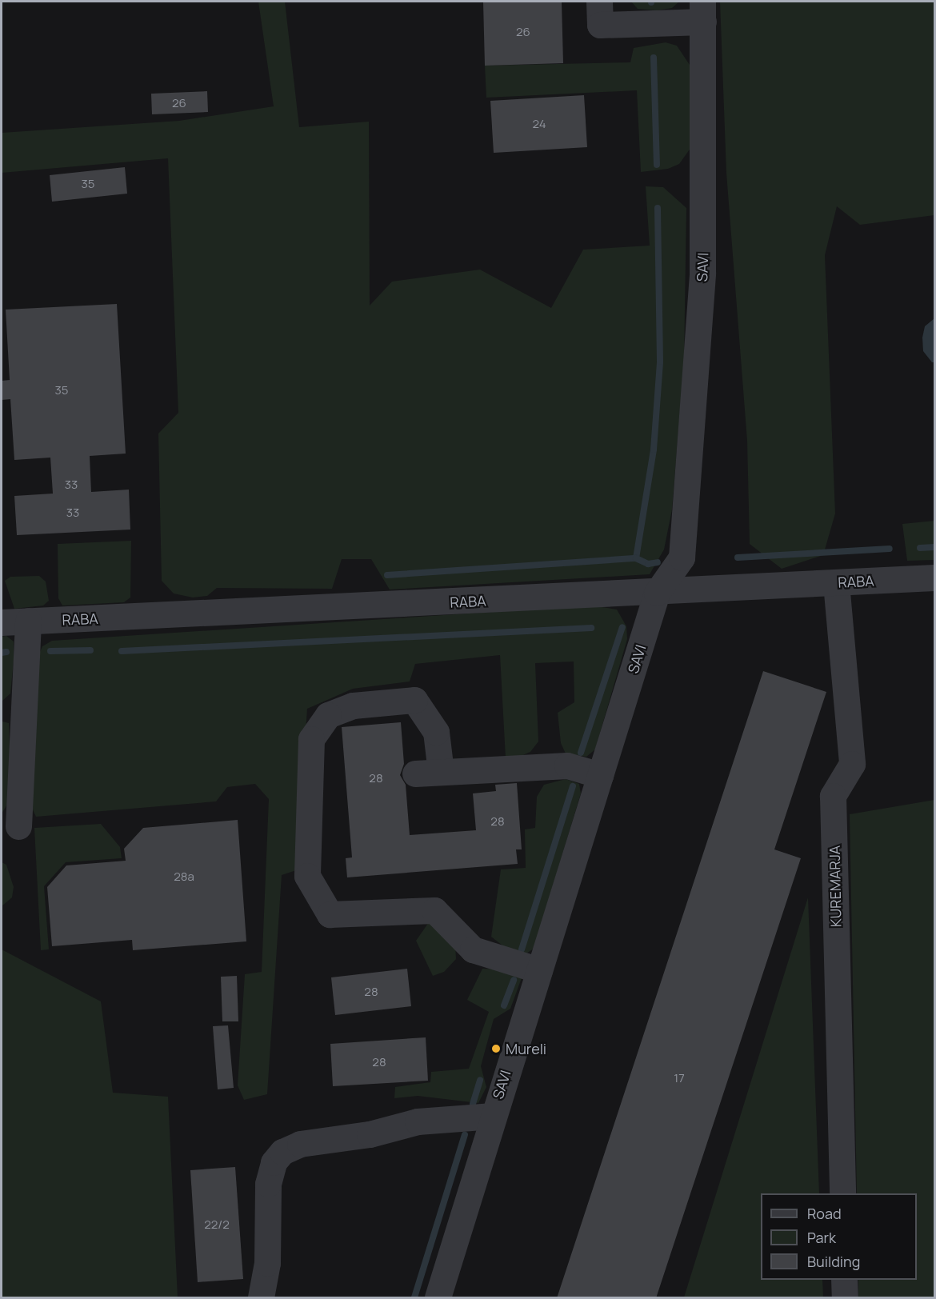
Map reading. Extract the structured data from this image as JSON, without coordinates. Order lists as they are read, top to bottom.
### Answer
{
  "streets": {
    "street": ["SAVI", "RABA", "KUREMARJA"]
  },
  "crossings": [
    ["SAVI", "RABA"],
    ["RABA", "KUREMARJA"]
  ],
  "places": ["Mureli"],
  "house_numbers": [
    "26",
    "26",
    "24",
    "35",
    "35",
    "33",
    "33",
    "28",
    "28",
    "28a",
    "28",
    "28",
    "17",
    "22/2"
  ],
  "legend": ["Road", "Park", "Building"]
}
